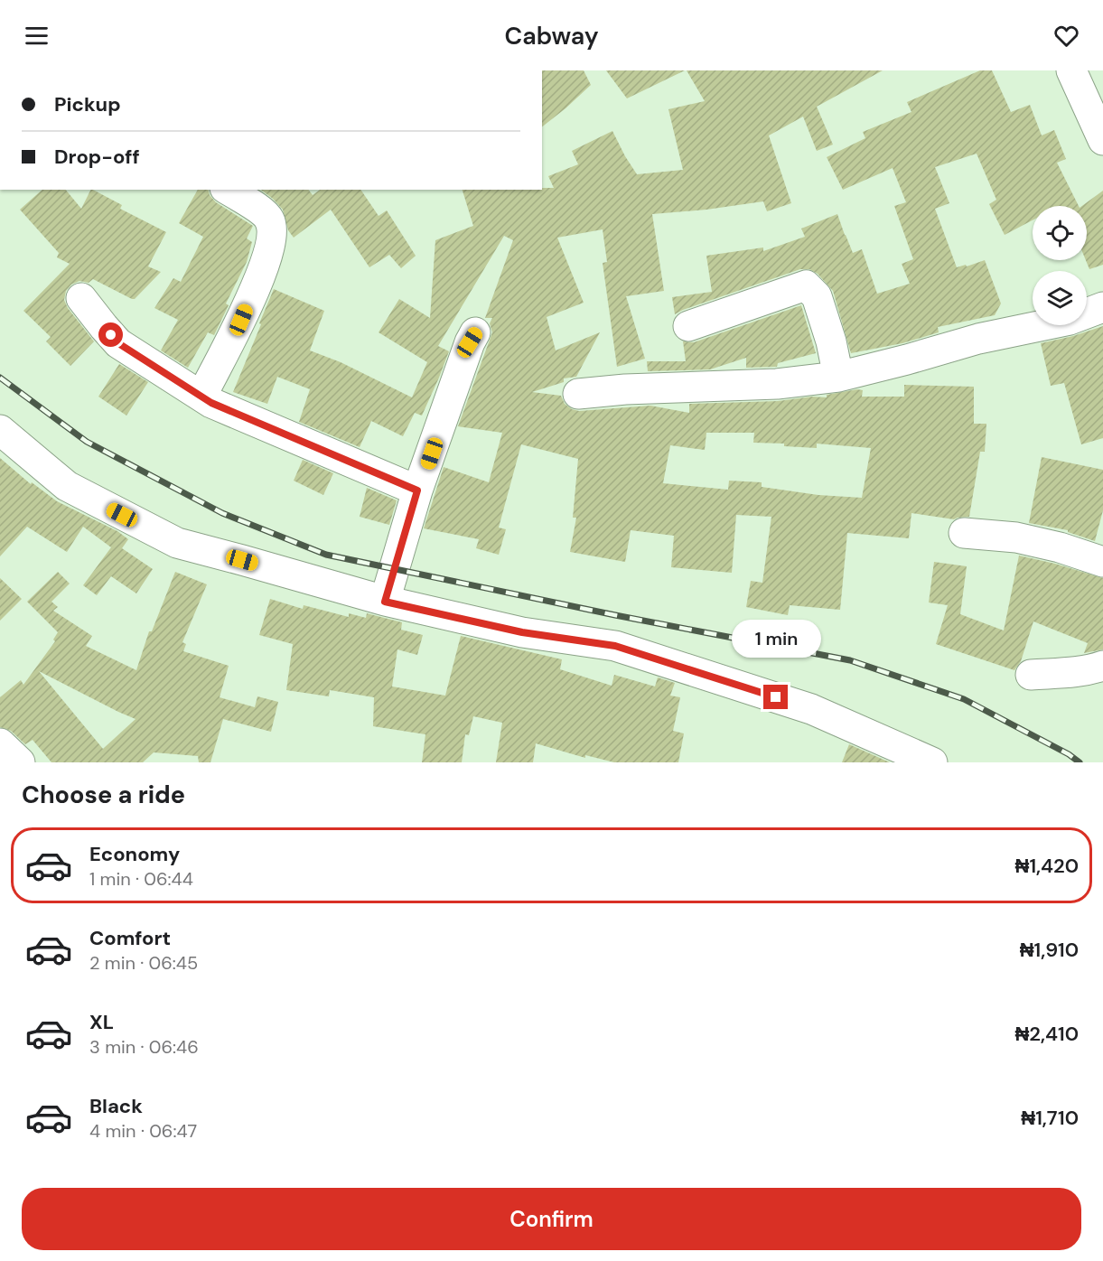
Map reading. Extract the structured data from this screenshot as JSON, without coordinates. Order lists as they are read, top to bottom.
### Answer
{
  "page": {
    "header": "Cabway",
    "banner": ["Pickup", "Drop-off"],
    "bubble": "1 min",
    "heading": "Choose a ride",
    "list": [
      {
        "name": "Economy",
        "note": "1 min · 06:44",
        "value": "₦1,420"
      },
      {
        "name": "Comfort",
        "note": "2 min · 06:45",
        "value": "₦1,910"
      },
      {
        "name": "XL",
        "note": "3 min · 06:46",
        "value": "₦2,410"
      },
      {
        "name": "Black",
        "note": "4 min · 06:47",
        "value": "₦1,710"
      }
    ],
    "buttons": "Confirm"
  }
}
